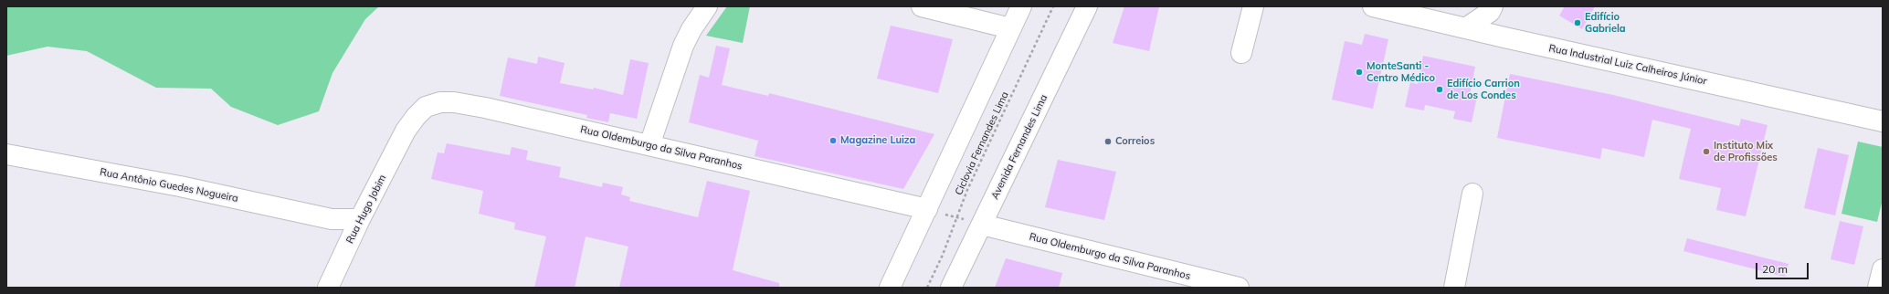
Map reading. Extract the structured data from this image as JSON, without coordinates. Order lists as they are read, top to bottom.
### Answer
{
  "streets": {
    "main road": [
      "Rua Industrial Luiz Calheiros Júnior",
      "Avenida Fernandes Lima",
      "Rua Oldemburgo da Silva Paranhos",
      "Rua Antônio Guedes Nogueira",
      "Rua Hugo Jobim"
    ],
    "path": ["Ciclovia Fernandes Lima"]
  },
  "crossings": [
    ["Avenida Fernandes Lima", "Rua Oldemburgo da Silva Paranhos"],
    ["Rua Oldemburgo da Silva Paranhos", "Rua Hugo Jobim"],
    ["Rua Antônio Guedes Nogueira", "Rua Hugo Jobim"]
  ],
  "places": [
    "Edifício Gabriela",
    "MonteSanti - Centro Médico",
    "Edifício Carrion de Los Condes",
    "Magazine Luiza",
    "Correios",
    "Instituto Mix de Profissões"
  ],
  "scale_bar": "20 m"
}
